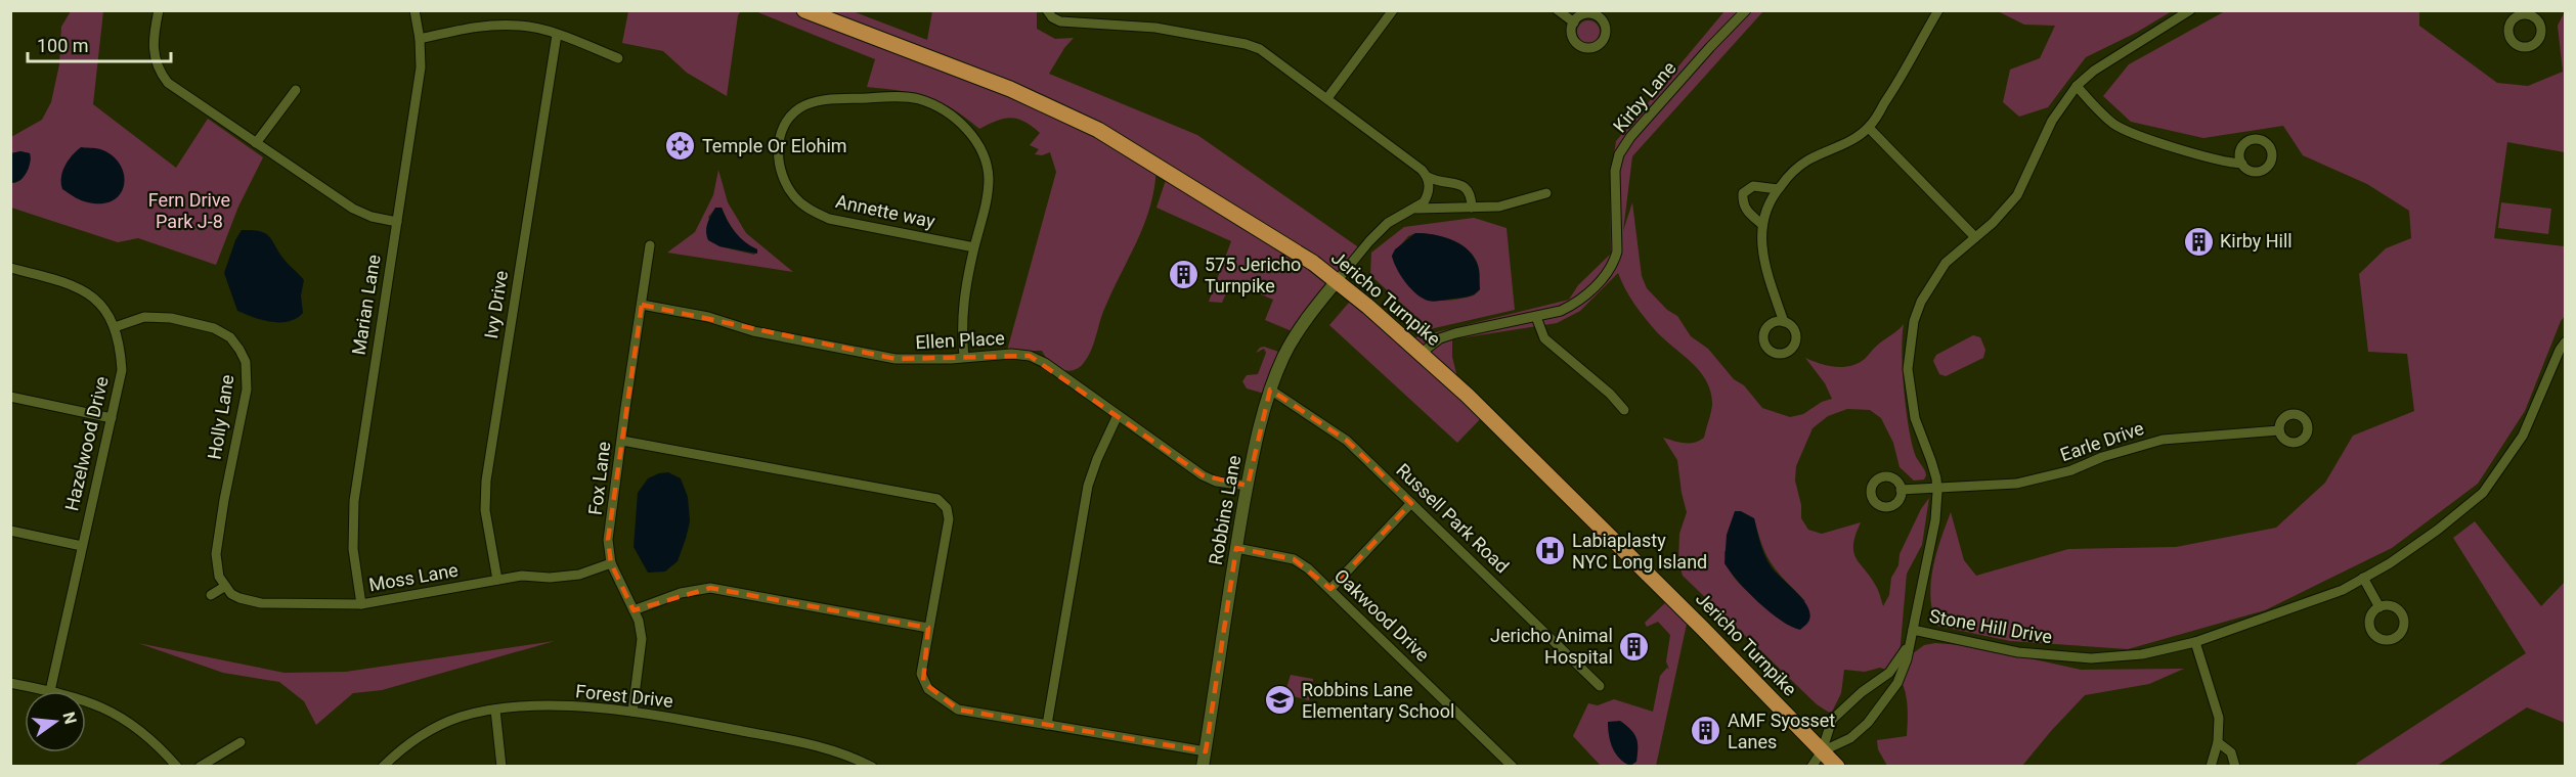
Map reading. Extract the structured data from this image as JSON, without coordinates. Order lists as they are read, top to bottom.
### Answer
{
  "streets": {
    "main road": ["Jericho Turnpike"],
    "street": [
      "Kirby Lane",
      "Annette way",
      "Marian Lane",
      "Ivy Drive",
      "Ellen Place",
      "Holly Lane",
      "Earle Drive",
      "Hazelwood Drive",
      "Fox Lane",
      "Robbins Lane",
      "Russell Park Road",
      "Moss Lane",
      "Oakwood Drive",
      "Stone Hill Drive",
      "Forest Drive"
    ]
  },
  "crossings": [
    ["Kirby Lane", "Jericho Turnpike"],
    ["Annette way", "Ellen Place"],
    ["Jericho Turnpike", "Robbins Lane"],
    ["Jericho Turnpike", "Stone Hill Drive"],
    ["Marian Lane", "Moss Lane"],
    ["Ivy Drive", "Moss Lane"],
    ["Ellen Place", "Fox Lane"],
    ["Ellen Place", "Robbins Lane"],
    ["Holly Lane", "Hazelwood Drive"],
    ["Holly Lane", "Moss Lane"],
    ["Earle Drive", "Stone Hill Drive"],
    ["Fox Lane", "Moss Lane"],
    ["Fox Lane", "Forest Drive"],
    ["Robbins Lane", "Russell Park Road"],
    ["Robbins Lane", "Oakwood Drive"]
  ],
  "parks": ["Fern Drive Park J-8"],
  "places": {
    "synagogue": ["Temple Or Elohim"],
    "building": [
      "Kirby Hill",
      "575 Jericho Turnpike",
      "Jericho Animal Hospital",
      "AMF Syosset Lanes"
    ],
    "hospital": ["Labiaplasty NYC Long Island"],
    "school or university": ["Robbins Lane Elementary School"]
  },
  "scale_bar": "100 m",
  "north": "right"
}
